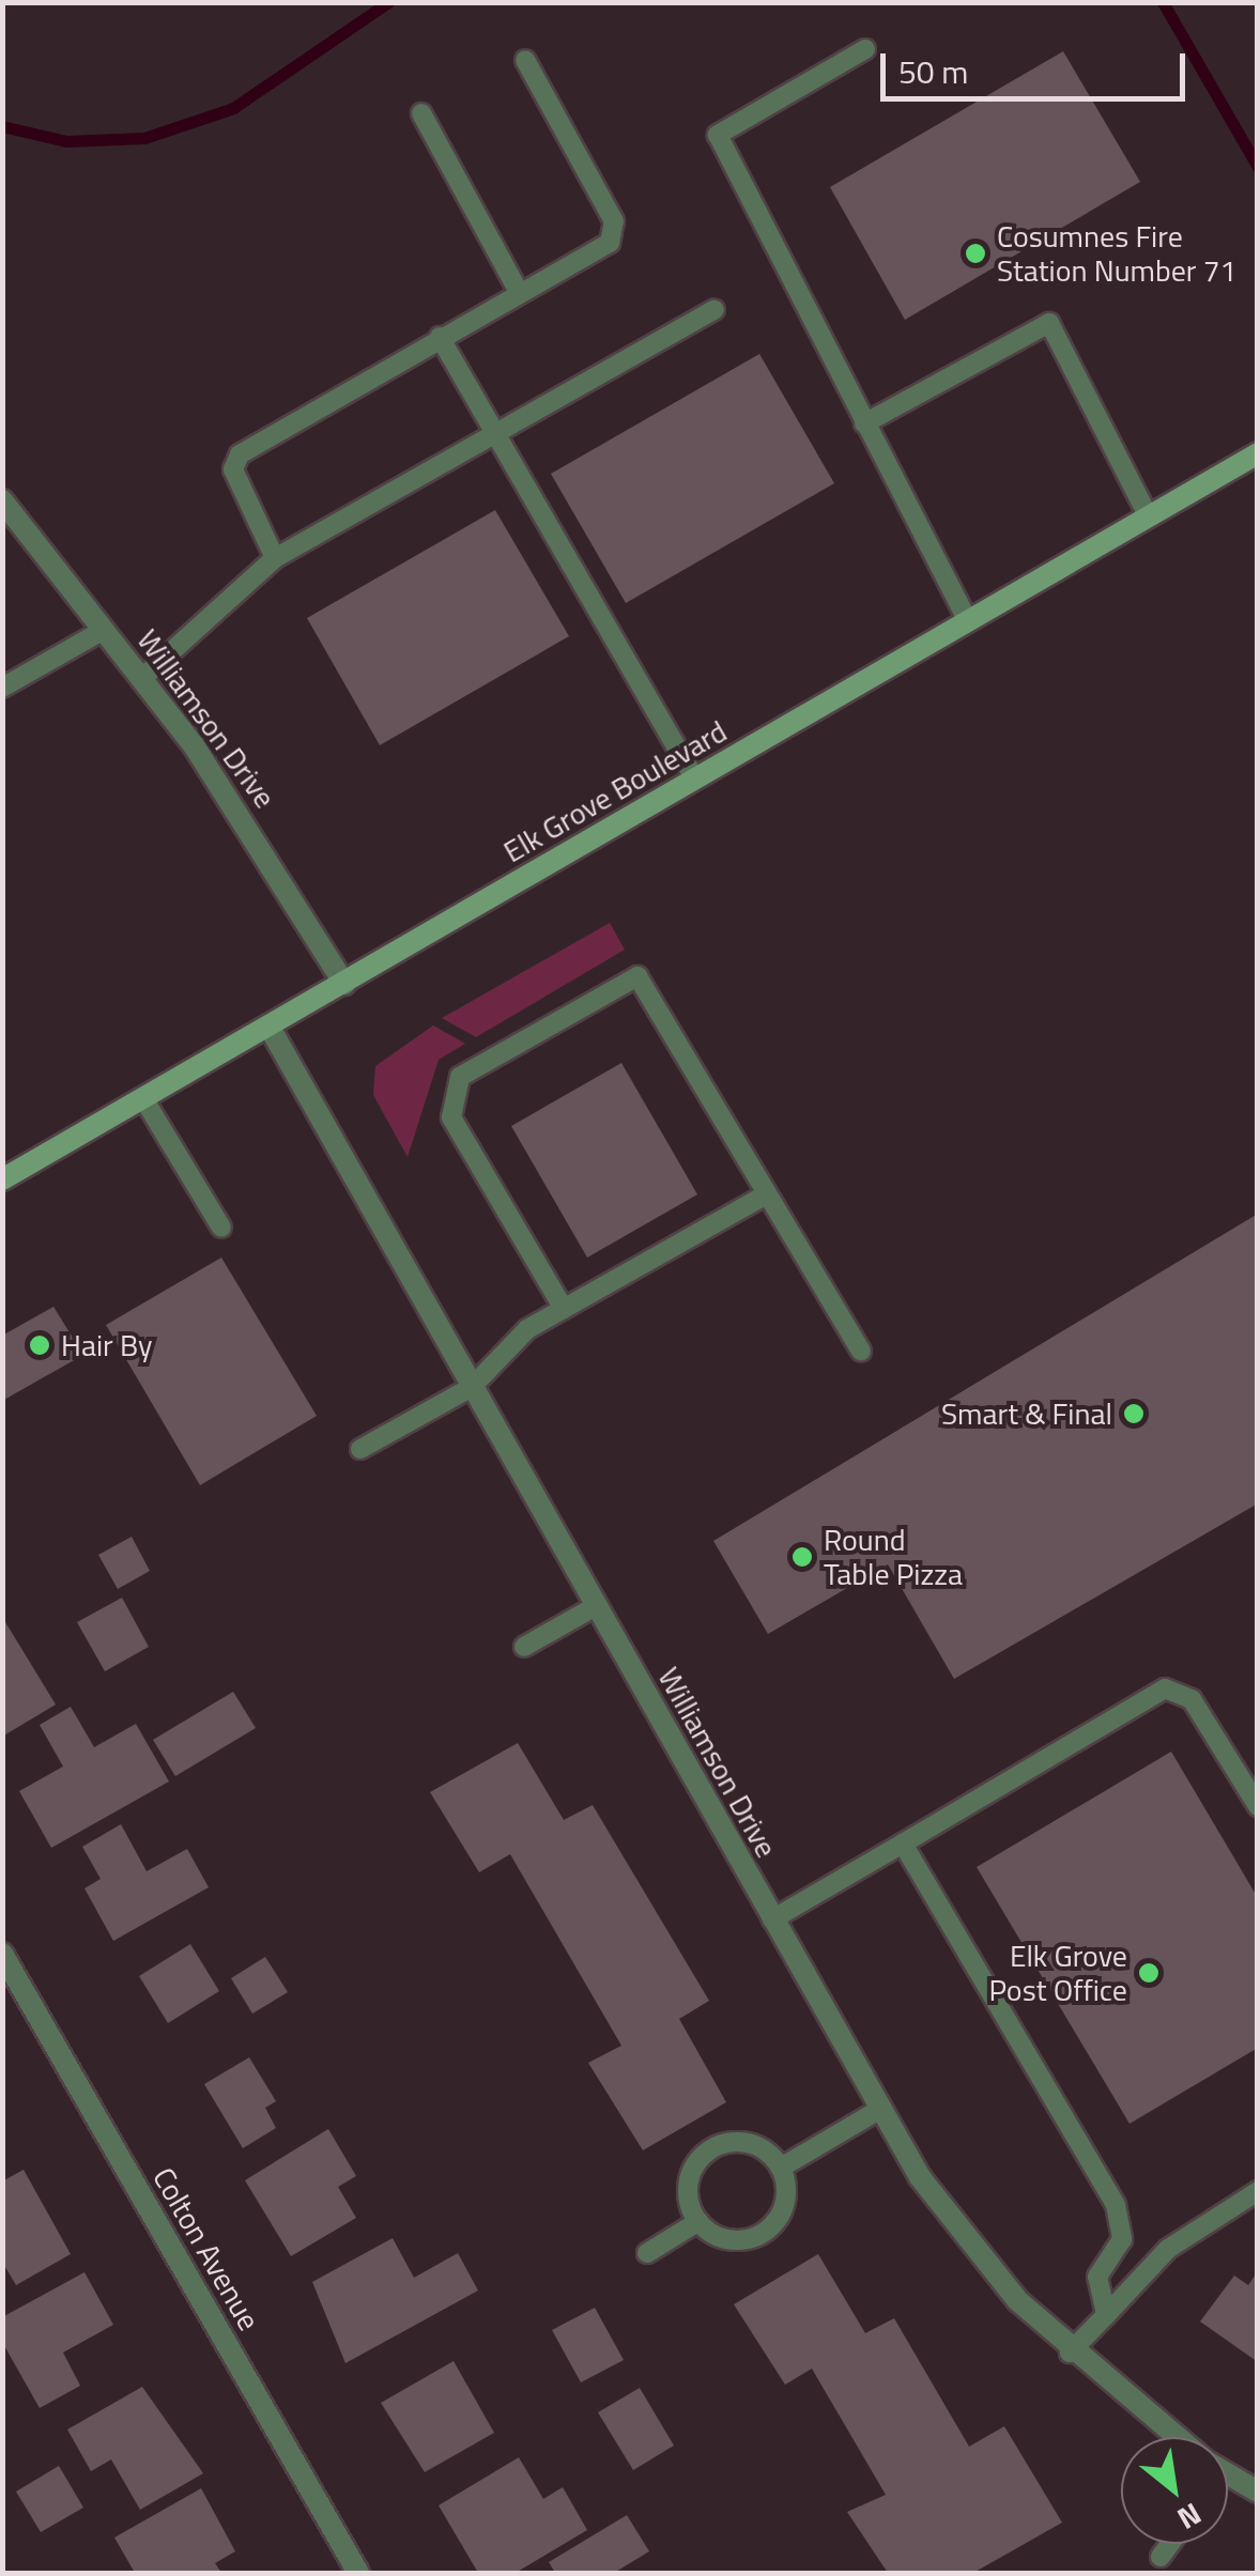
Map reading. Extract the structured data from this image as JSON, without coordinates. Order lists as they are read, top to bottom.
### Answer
{
  "streets": {
    "main road": ["Elk Grove Boulevard"],
    "street": ["Williamson Drive", "Colton Avenue"]
  },
  "crossings": [
    ["Williamson Drive", "Elk Grove Boulevard"]
  ],
  "places": [
    "Cosumnes Fire Station Number 71",
    "Hair By",
    "Smart & Final",
    "Round Table Pizza",
    "Elk Grove Post Office"
  ],
  "scale_bar": "50 m",
  "north": "bottom right"
}
